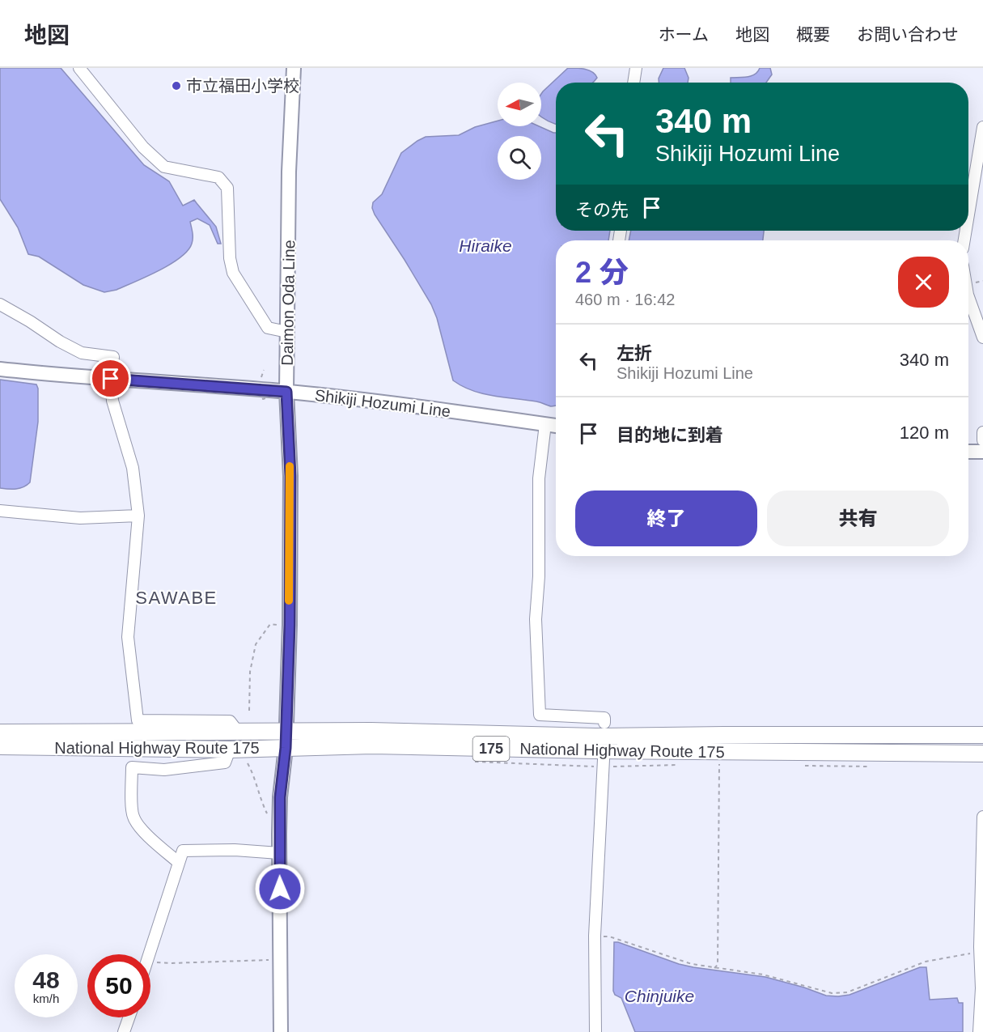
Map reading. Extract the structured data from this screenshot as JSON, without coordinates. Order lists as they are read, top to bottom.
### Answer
{
  "streets": {
    "highway": ["National Highway Route 175", "175"],
    "main road": ["Daimon Oda Line", "Shikiji Hozumi Line"]
  },
  "crossings": [
    ["Daimon Oda Line", "Shikiji Hozumi Line"],
    ["Daimon Oda Line", "National Highway Route 175"]
  ],
  "districts": ["SAWABE"],
  "water": ["Hiraike", "Chinjuike"],
  "places": ["市立福田小学校"],
  "north": "left",
  "page": {
    "header": "地図",
    "nav": [
      "ホーム",
      "地図",
      "概要",
      "お問い合わせ"
    ],
    "turn": ["340 m", "Shikiji Hozumi Line"],
    "then": "その先",
    "heading": ["2 分", "460 m · 16:42"],
    "list": [
      {
        "name": "左折",
        "note": "Shikiji Hozumi Line",
        "value": "340 m"
      },
      {
        "name": "目的地に到着",
        "value": "120 m"
      }
    ],
    "buttons": ["終了", "共有"],
    "speed": "48 km/h",
    "limit": "50"
  }
}
